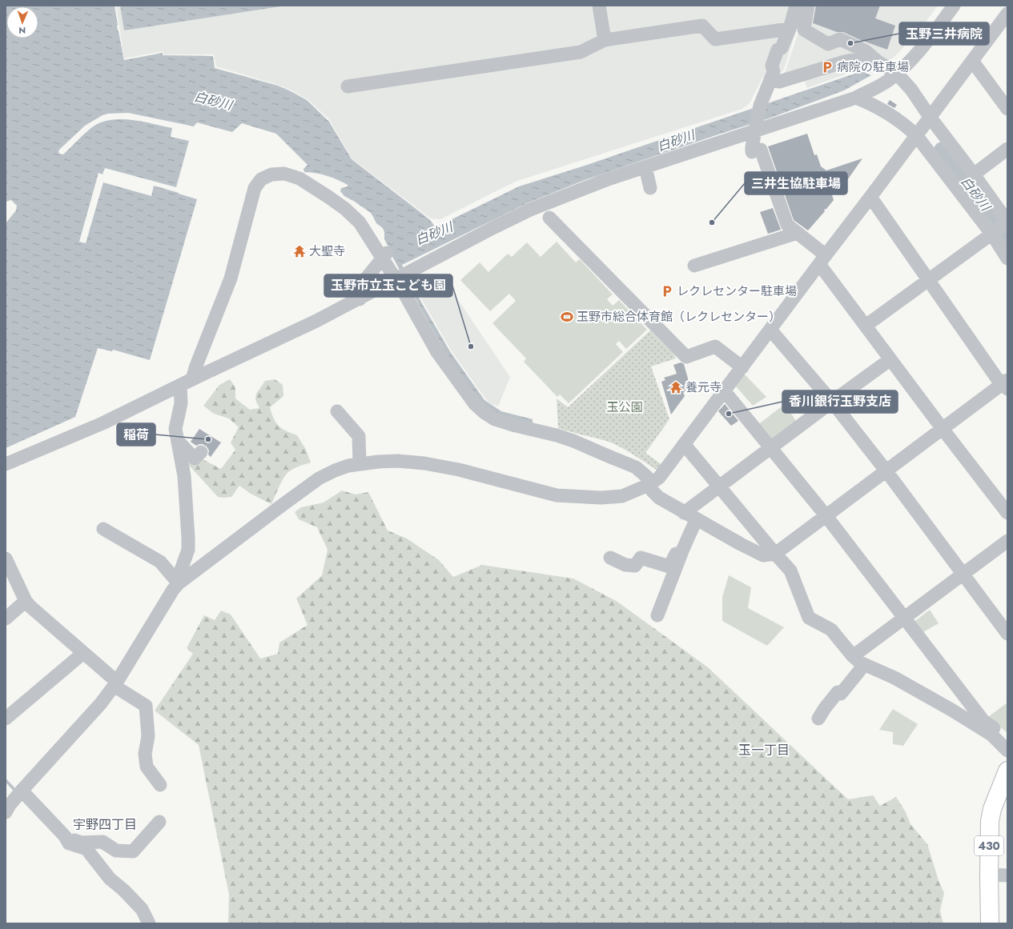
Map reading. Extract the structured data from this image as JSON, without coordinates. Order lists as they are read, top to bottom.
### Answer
{
  "streets": {
    "highway": ["430"]
  },
  "districts": ["玉一丁目", "宇野四丁目"],
  "water": ["白砂川"],
  "parks": ["玉公園"],
  "places": {
    "other": [
      "玉野三井病院",
      "三井生協駐車場",
      "玉野市立玉こども園",
      "香川銀行玉野支店",
      "稲荷"
    ],
    "parking": ["病院の駐車場", "レクレセンター駐車場"],
    "temple": ["大聖寺", "養元寺"],
    "sports": ["玉野市総合体育館（レクレセンター）"]
  },
  "north": "bottom"
}
